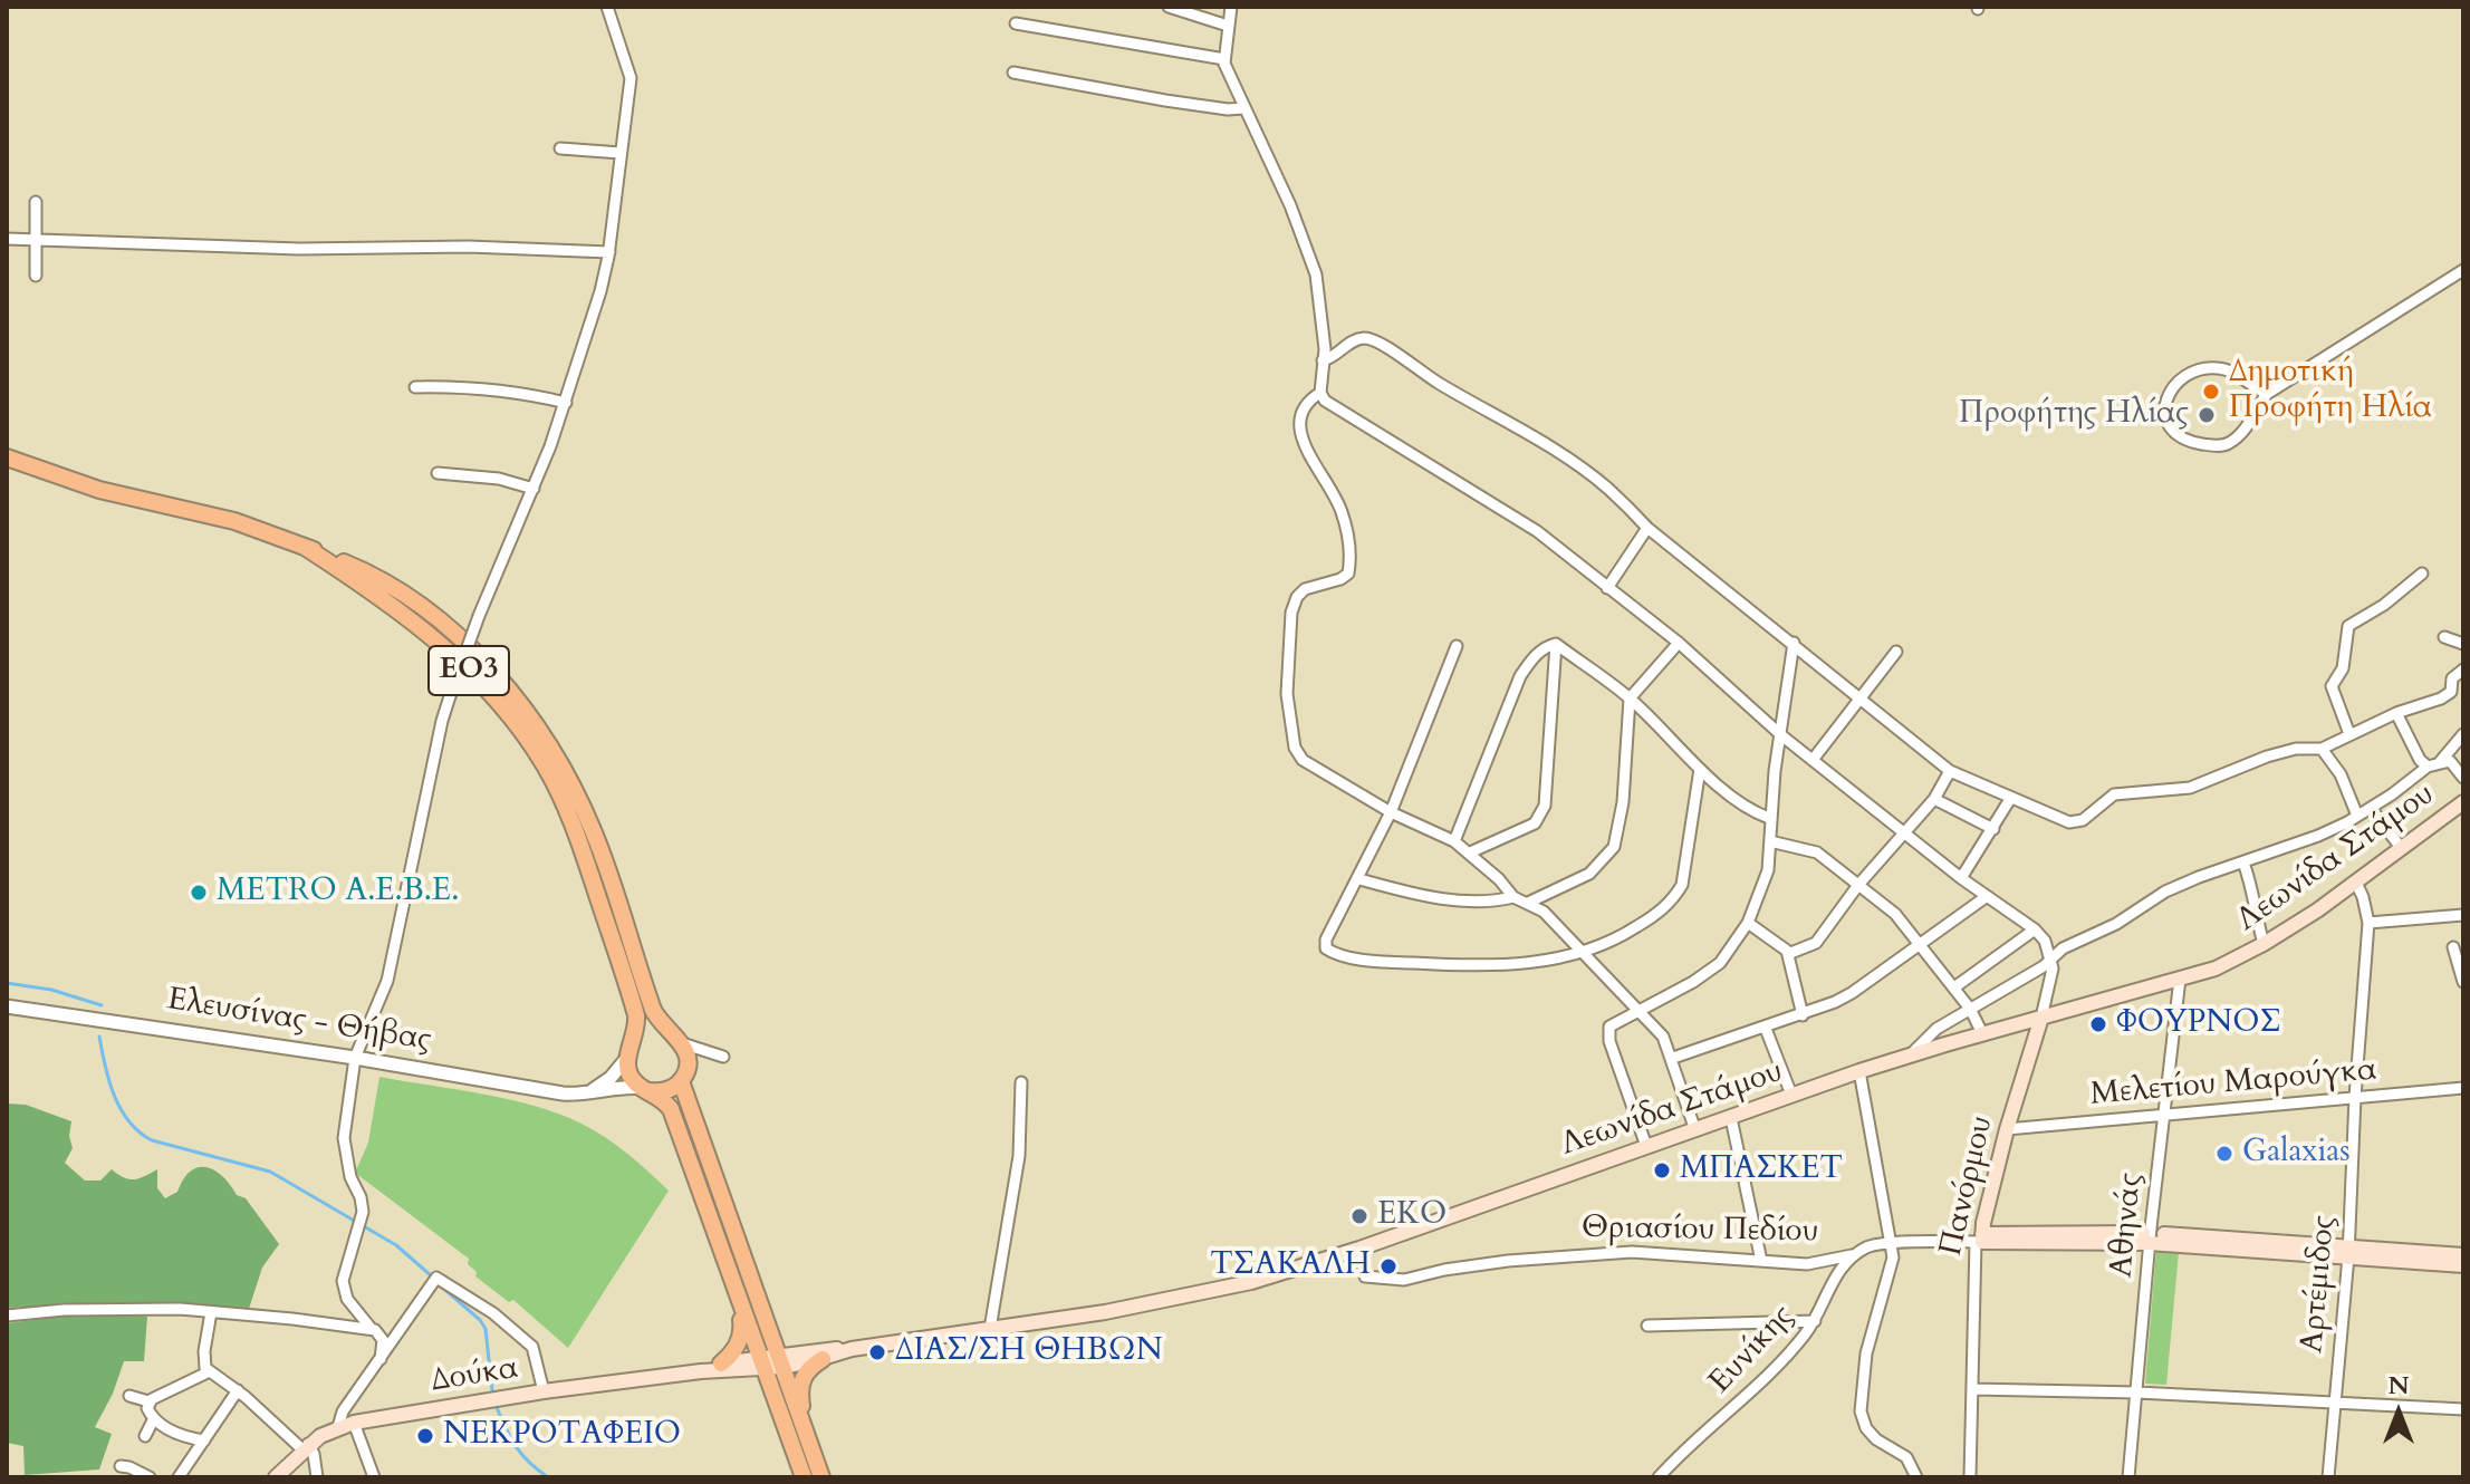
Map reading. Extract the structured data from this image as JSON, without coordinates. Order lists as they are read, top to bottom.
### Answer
{
  "streets": {
    "main road": [
      "ΕΟ3",
      "Λεωνίδα Στάμου",
      "Πανόρμου",
      "Δούκα"
    ],
    "street": [
      "Ελευσίνας - Θήβας",
      "Μελετίου Μαρούγκα",
      "Αθηνάς",
      "Θριασίου Πεδίου",
      "Αρτέμιδος",
      "Ευνίκης"
    ]
  },
  "crossings": [
    ["ΕΟ3", "Λεωνίδα Στάμου"],
    ["ΕΟ3", "Ελευσίνας - Θήβας"],
    ["ΕΟ3", "Δούκα"],
    ["Λεωνίδα Στάμου", "Πανόρμου"],
    ["Λεωνίδα Στάμου", "Αθηνάς"],
    ["Λεωνίδα Στάμου", "Θριασίου Πεδίου"],
    ["Λεωνίδα Στάμου", "Αρτέμιδος"],
    ["Λεωνίδα Στάμου", "Δούκα"],
    ["Μελετίου Μαρούγκα", "Πανόρμου"],
    ["Μελετίου Μαρούγκα", "Αθηνάς"],
    ["Μελετίου Μαρούγκα", "Αρτέμιδος"],
    ["Θριασίου Πεδίου", "Ευνίκης"]
  ],
  "places": [
    "Δημοτική Προφήτη Ηλία",
    "Προφήτης Ηλίας",
    "METRO Α.Ε.Β.Ε.",
    "ΦΟΥΡΝΟΣ",
    "Galaxias",
    "ΜΠΑΣΚΕΤ",
    "EKO",
    "ΤΣΑΚΑΛΗ",
    "ΔΙΑΣ/ΣΗ ΘΗΒΩΝ",
    "ΝΕΚΡΟΤΑΦΕΙΟ"
  ],
  "north": "top"
}
